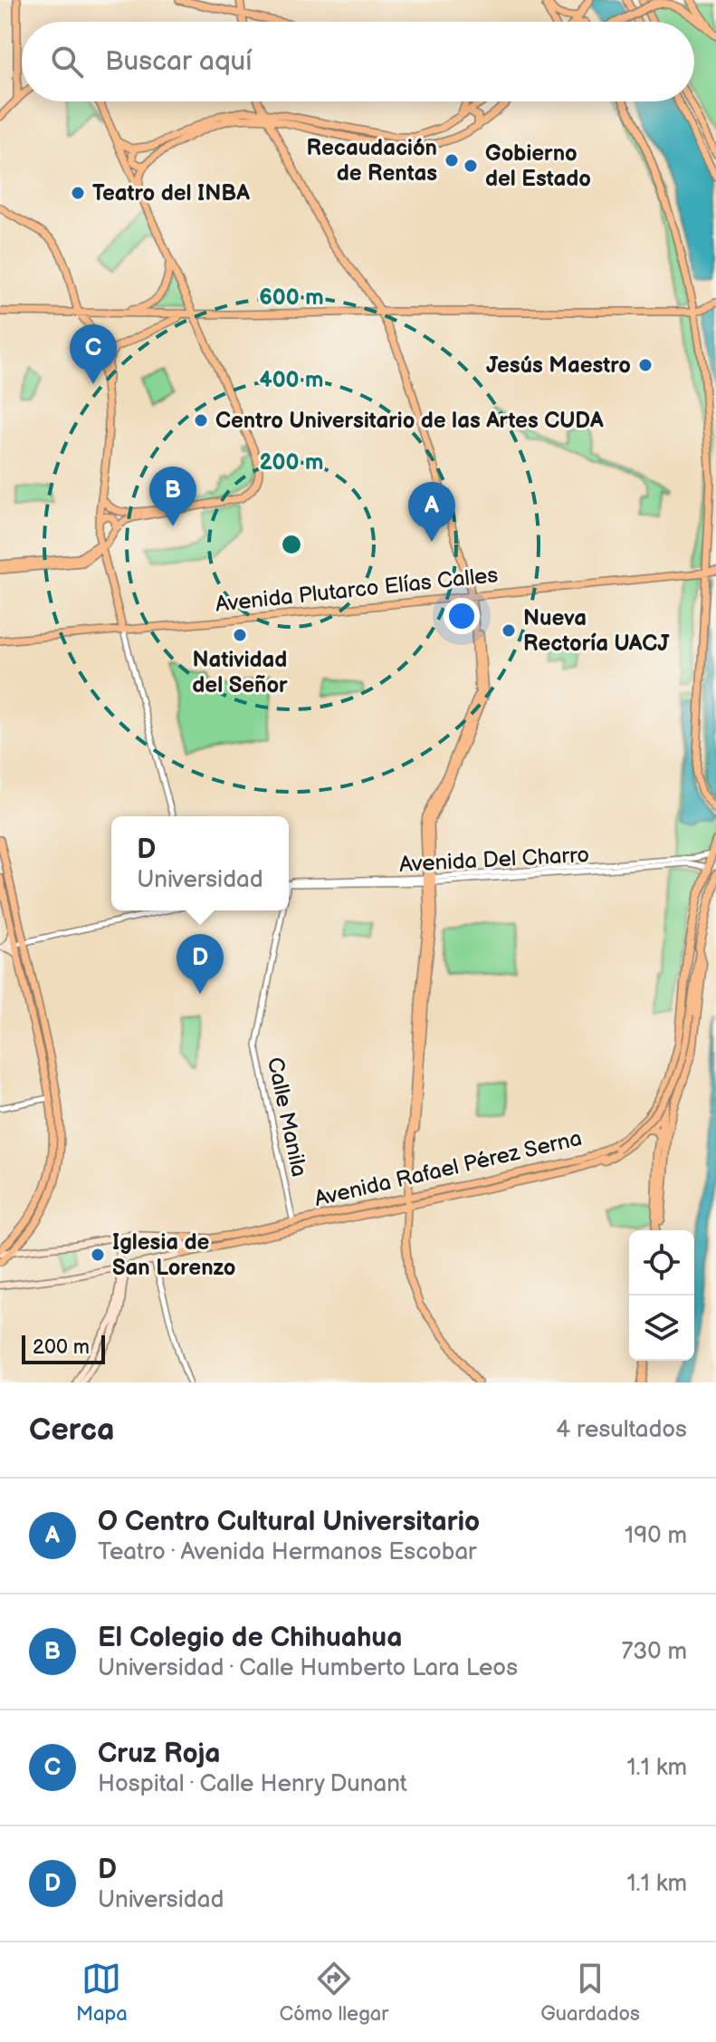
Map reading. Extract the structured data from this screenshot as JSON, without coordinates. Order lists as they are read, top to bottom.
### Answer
{
  "streets": {
    "highway": ["Avenida Rafael Pérez Serna"],
    "main road": ["Avenida Plutarco Elías Calles"],
    "street": ["Avenida Del Charro", "Calle Manila"]
  },
  "crossings": [
    ["Avenida Del Charro", "Avenida Rafael Pérez Serna"],
    ["Calle Manila", "Avenida Rafael Pérez Serna"]
  ],
  "places": [
    "Recaudación de Rentas",
    "Gobierno del Estado",
    "Teatro del INBA",
    "Jesús Maestro",
    "Centro Universitario de las Artes CUDA",
    "Nueva Rectoría UACJ",
    "Natividad del Señor",
    "Iglesia de San Lorenzo"
  ],
  "scale_bar": "200 m",
  "page": {
    "search": "Buscar aquí",
    "pins": [
      "C",
      "B",
      "A",
      "D"
    ],
    "popup": ["D", "Universidad"],
    "scale": "200 m",
    "heading": ["Cerca", "4 resultados"],
    "list": [
      {
        "mark": "A",
        "name": "O Centro Cultural Universitario",
        "note": "Teatro · Avenida Hermanos Escobar",
        "value": "190 m"
      },
      {
        "mark": "B",
        "name": "El Colegio de Chihuahua",
        "note": "Universidad · Calle Humberto Lara Leos",
        "value": "730 m"
      },
      {
        "mark": "C",
        "name": "Cruz Roja",
        "note": "Hospital · Calle Henry Dunant",
        "value": "1.1 km"
      },
      {
        "mark": "D",
        "name": "D",
        "note": "Universidad",
        "value": "1.1 km"
      }
    ],
    "nav": ["Mapa", "Cómo llegar", "Guardados"]
  },
  "rings": ["600 m", "400 m", "200 m"]
}
